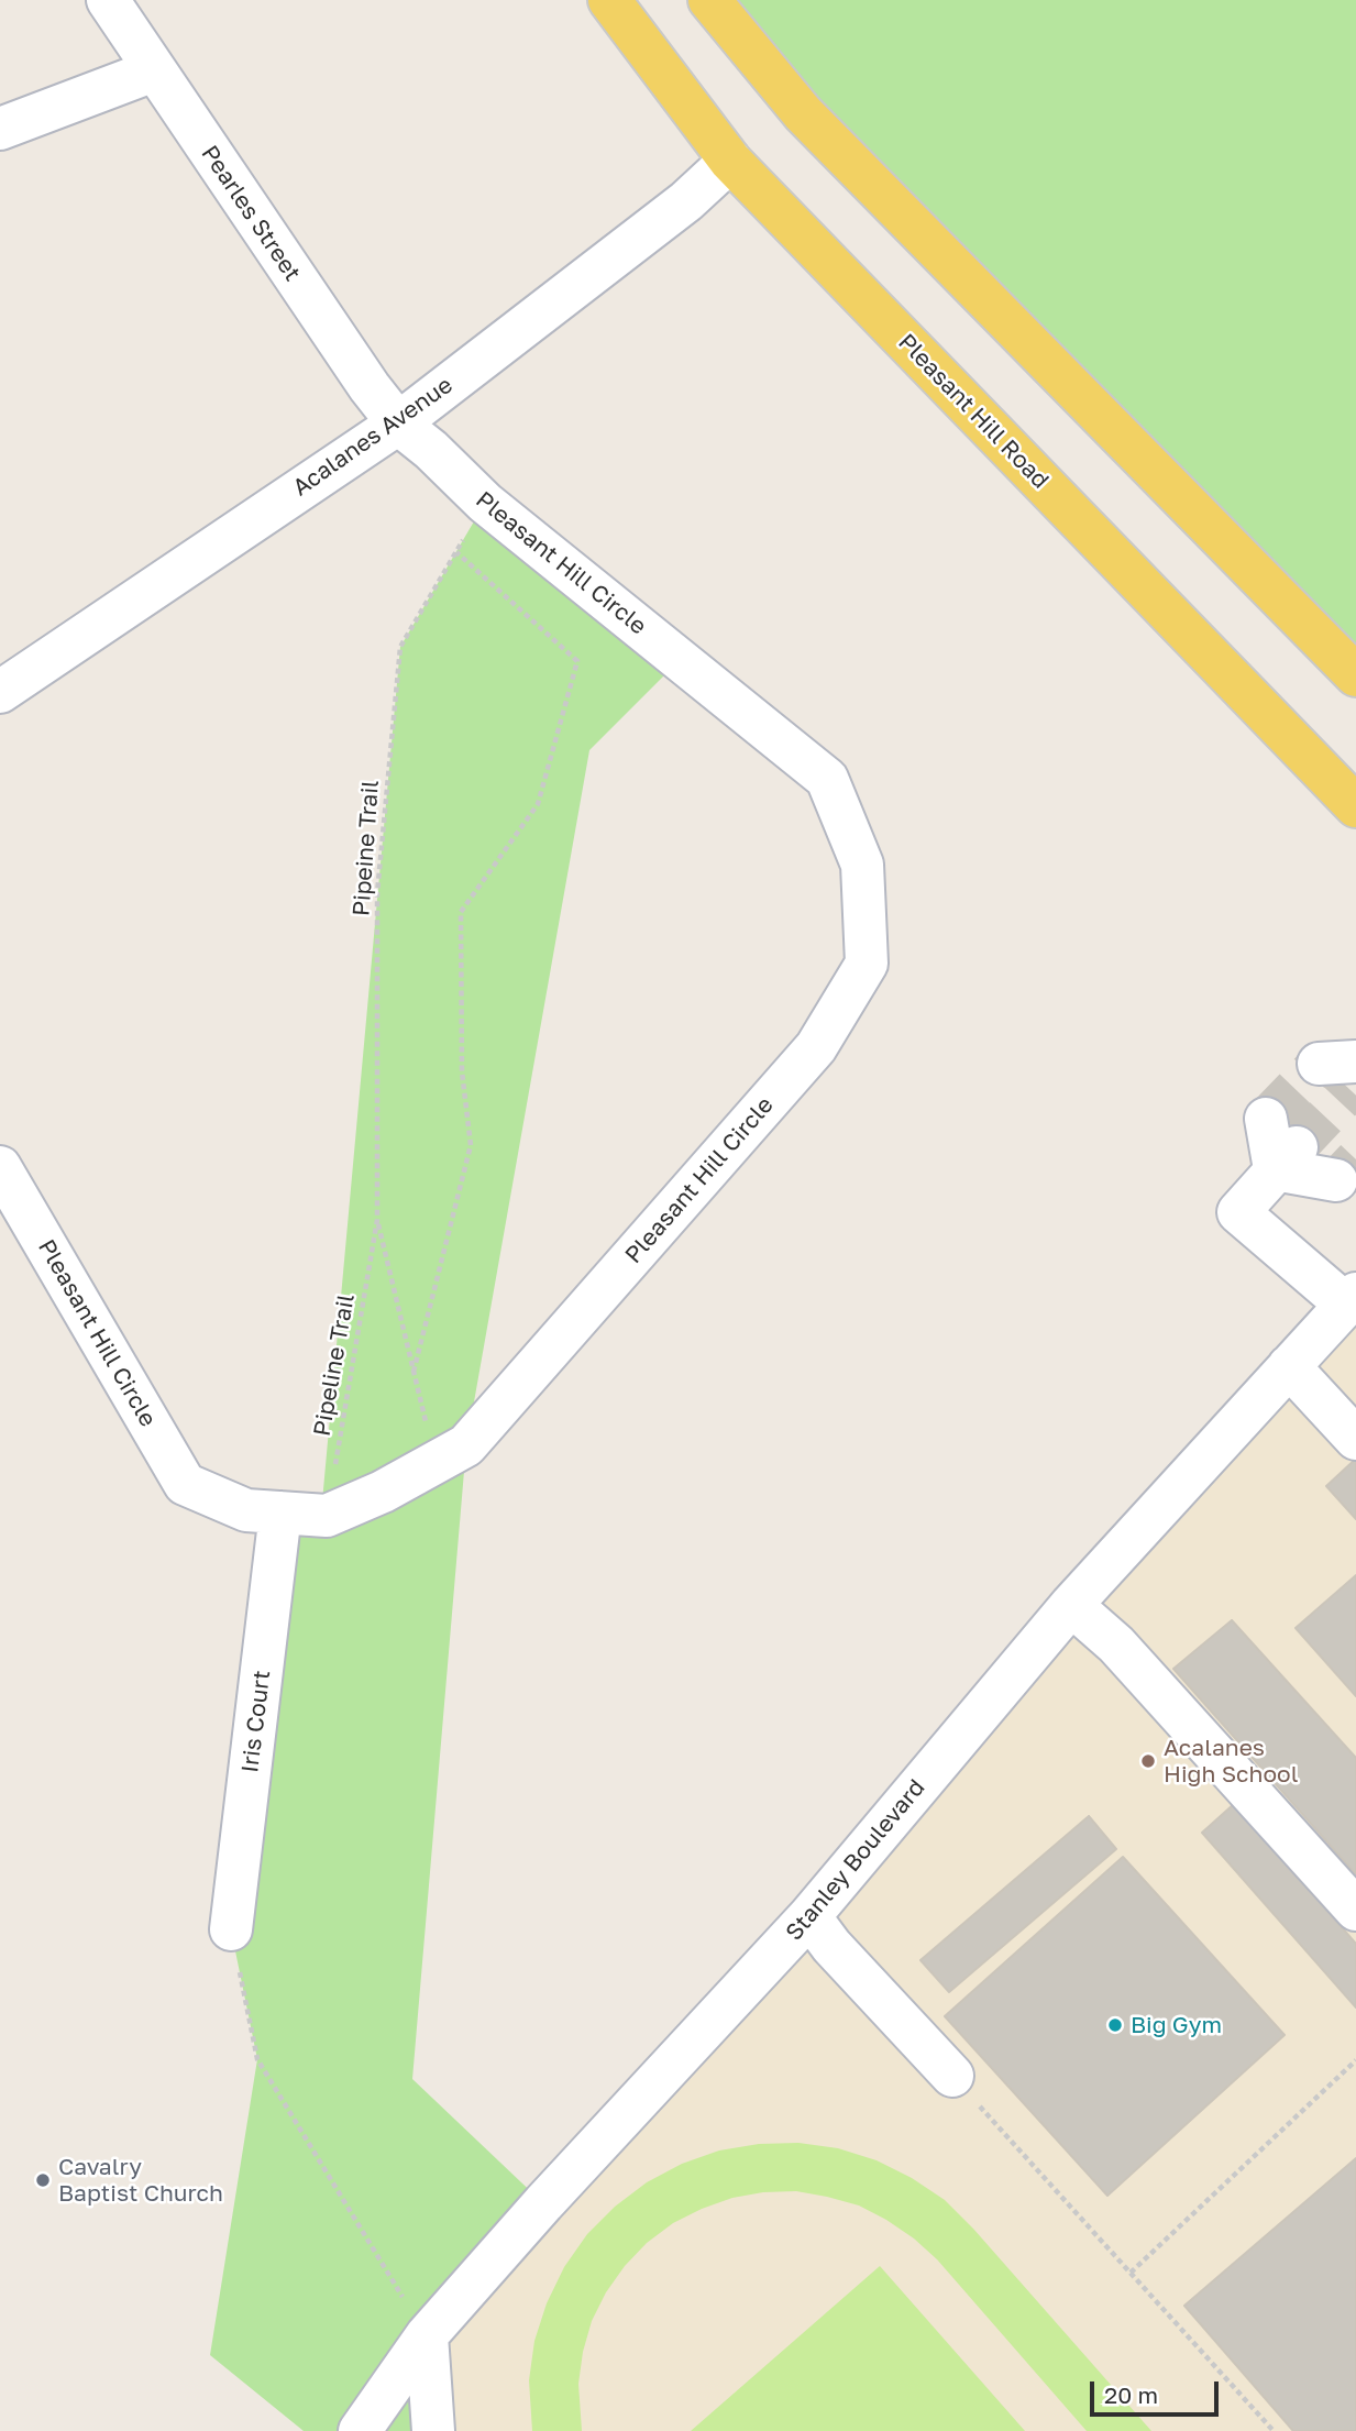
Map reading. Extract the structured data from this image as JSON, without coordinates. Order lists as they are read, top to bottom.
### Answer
{
  "streets": {
    "main road": ["Pleasant Hill Road"],
    "street": [
      "Pearles Street",
      "Acalanes Avenue",
      "Pleasant Hill Circle",
      "Iris Court",
      "Stanley Boulevard"
    ],
    "path": ["Pipeine Trail", "Pipeline Trail"]
  },
  "crossings": [
    ["Pearles Street", "Acalanes Avenue"],
    ["Pearles Street", "Pleasant Hill Circle"],
    ["Pleasant Hill Road", "Acalanes Avenue"],
    ["Acalanes Avenue", "Pleasant Hill Circle"],
    ["Pleasant Hill Circle", "Pipeine Trail"],
    ["Pleasant Hill Circle", "Pipeline Trail"],
    ["Pleasant Hill Circle", "Iris Court"],
    ["Pipeine Trail", "Pipeline Trail"]
  ],
  "places": ["Acalanes High School", "Big Gym", "Cavalry Baptist Church"],
  "scale_bar": "20 m"
}
